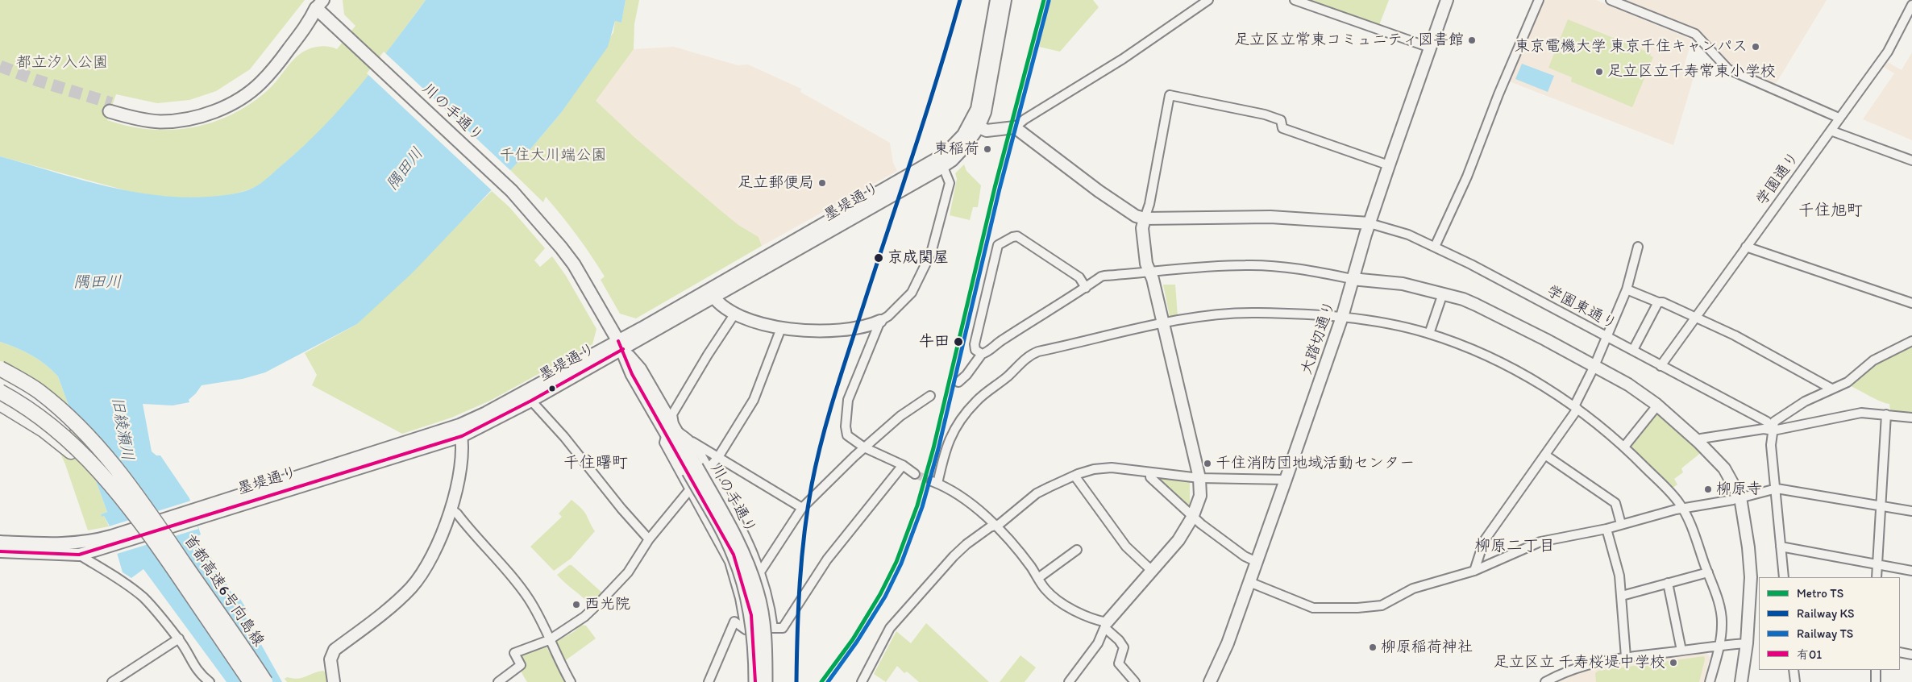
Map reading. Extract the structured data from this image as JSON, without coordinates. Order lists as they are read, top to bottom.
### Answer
{
  "streets": {
    "highway": ["首都高速6号向島線"],
    "main road": ["川の手通り"],
    "street": [
      "学園通り",
      "墨堤通り",
      "学園東通り",
      "大踏切通り"
    ]
  },
  "crossings": [
    ["川の手通り", "墨堤通り"],
    ["学園通り", "学園東通り"],
    ["学園東通り", "大踏切通り"]
  ],
  "districts": ["千住旭町", "千住曙町", "柳原二丁目"],
  "water": ["隅田川", "旧綾瀬川"],
  "parks": ["都立汐入公園", "千住大川端公園"],
  "places": [
    "足立区立常東コミュニティ図書館",
    "東京電機大学 東京千住キャンパス",
    "足立区立千寿常東小学校",
    "東稲荷",
    "足立郵便局",
    "京成関屋",
    "牛田",
    "千住消防団地域活動センター",
    "柳原寺",
    "西光院",
    "柳原稲荷神社",
    "足立区立 千寿桜堤中学校"
  ],
  "lines": [
    "metro line TS",
    "rail line KS",
    "rail line TS",
    "transit line 有01"
  ],
  "legend": [
    "Metro TS",
    "Railway KS",
    "Railway TS",
    "有01"
  ]
}
